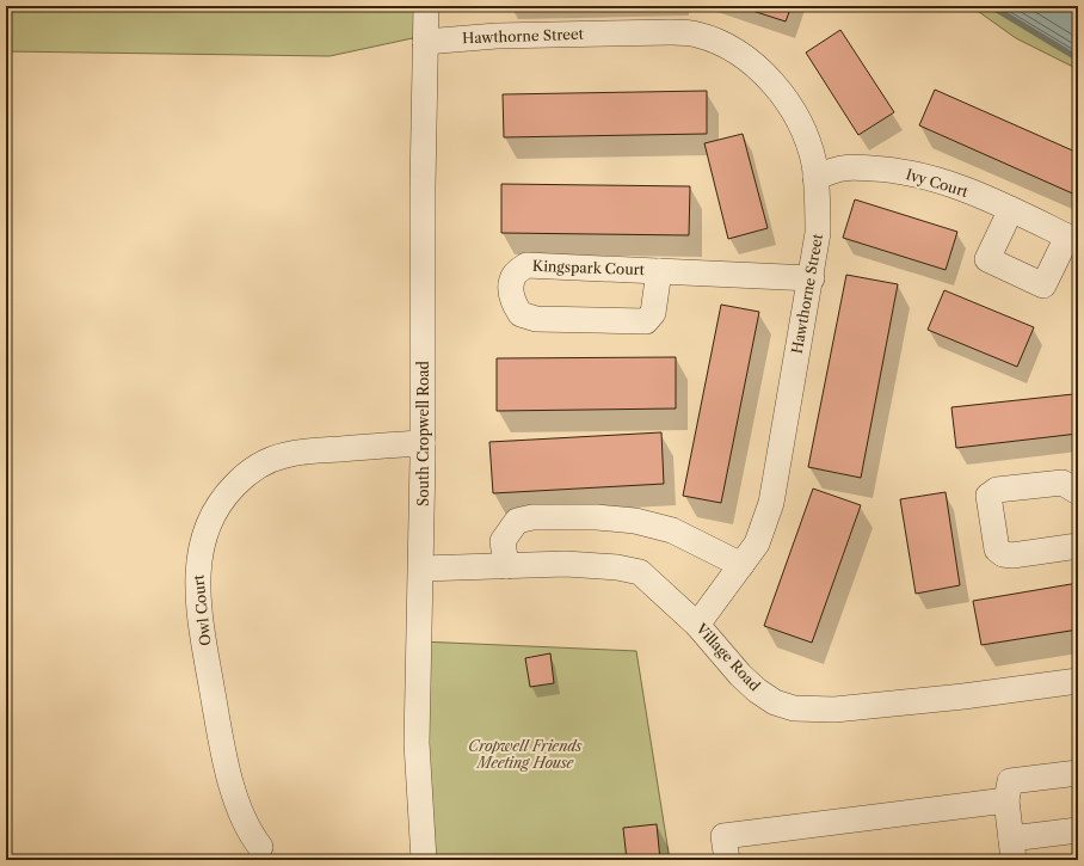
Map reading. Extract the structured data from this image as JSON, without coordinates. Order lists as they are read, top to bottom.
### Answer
{
  "streets": {
    "street": [
      "Hawthorne Street",
      "Ivy Court",
      "Kingspark Court",
      "South Cropwell Road",
      "Owl Court",
      "Village Road"
    ]
  },
  "crossings": [
    ["Hawthorne Street", "Ivy Court"],
    ["Hawthorne Street", "Kingspark Court"],
    ["Hawthorne Street", "South Cropwell Road"],
    ["Hawthorne Street", "Village Road"],
    ["South Cropwell Road", "Owl Court"],
    ["South Cropwell Road", "Village Road"]
  ],
  "parks": ["Cropwell Friends Meeting House"]
}
